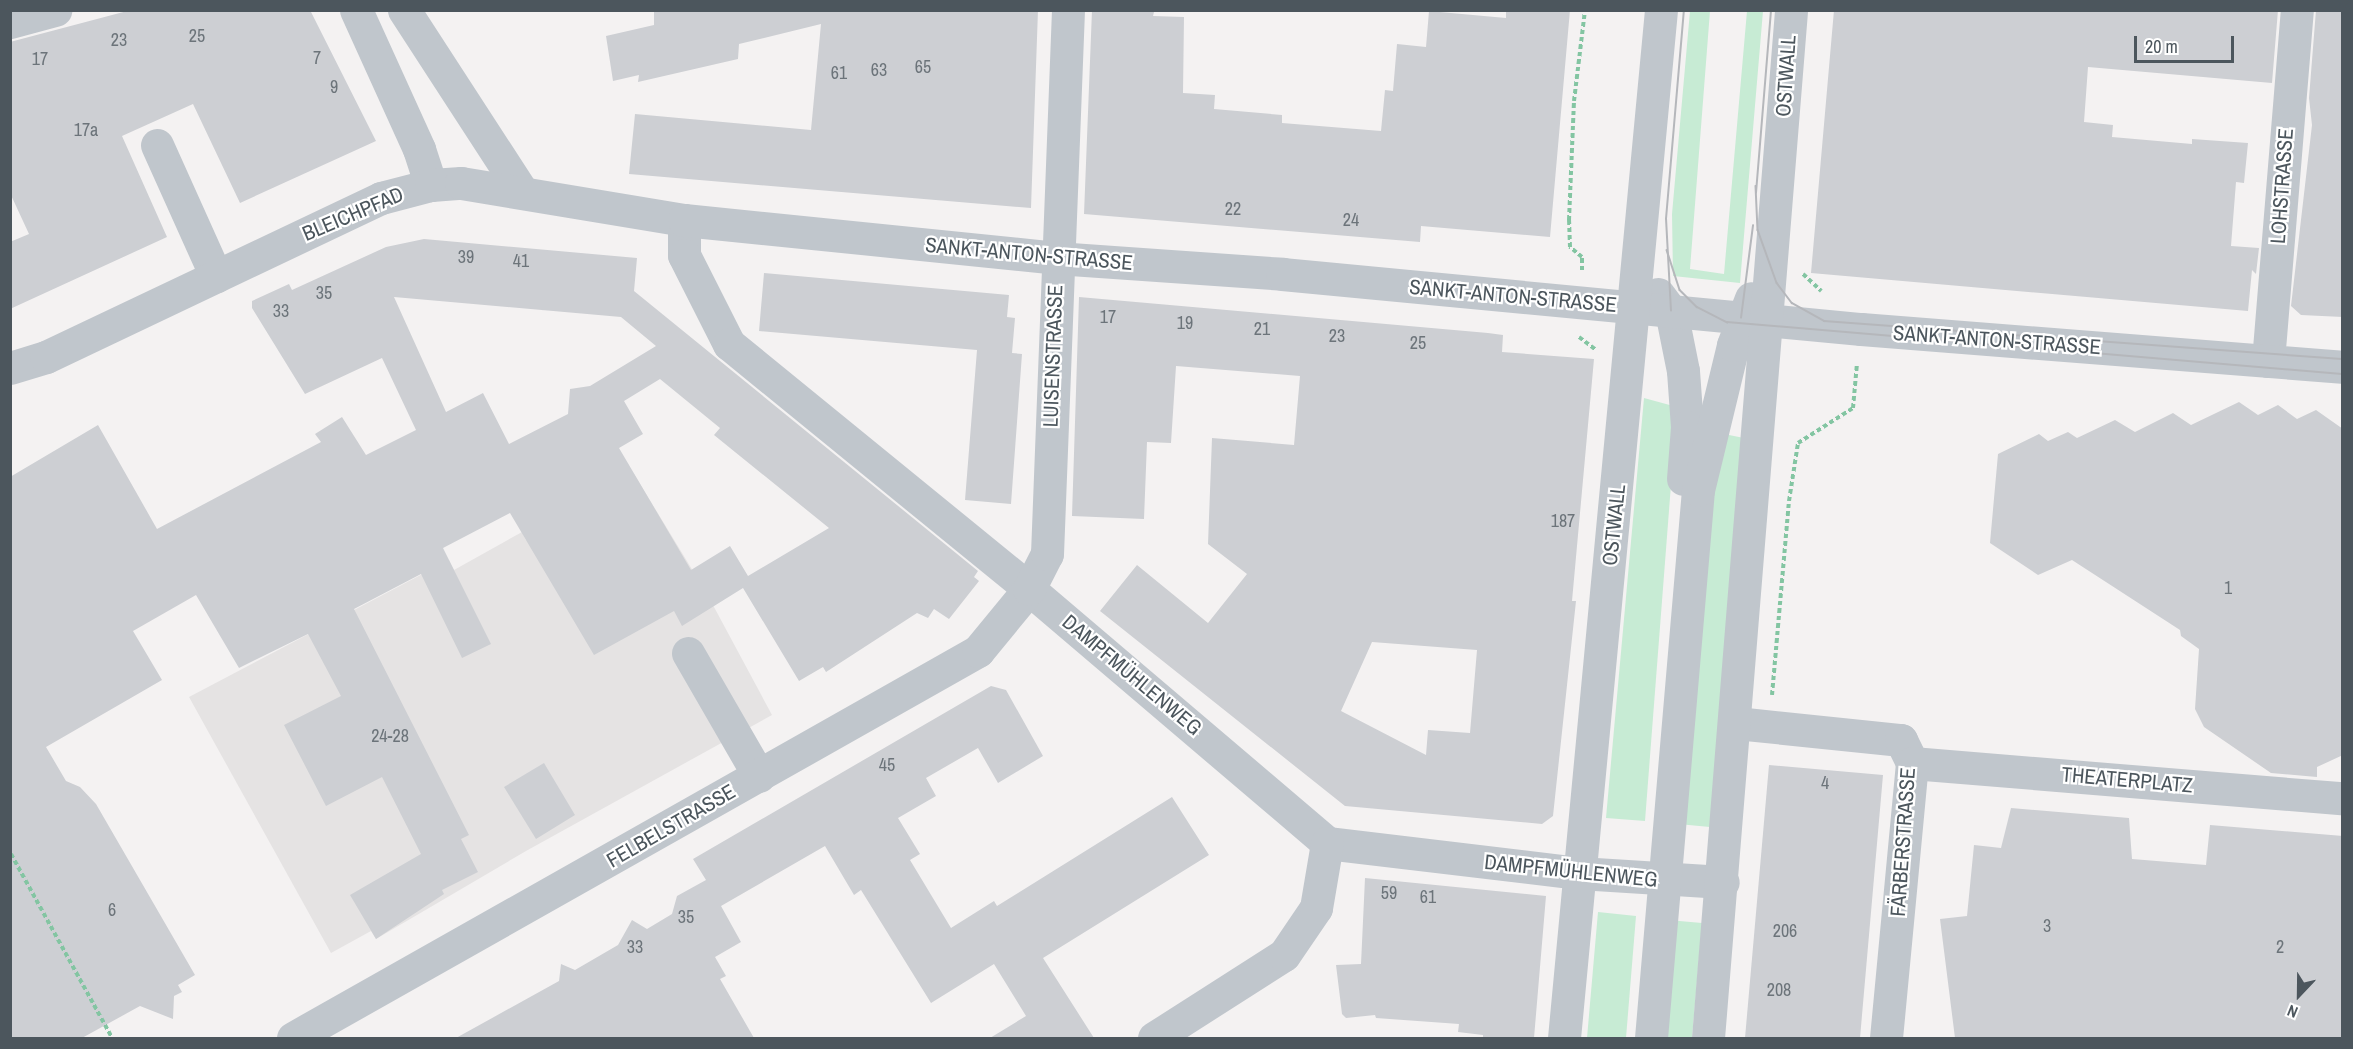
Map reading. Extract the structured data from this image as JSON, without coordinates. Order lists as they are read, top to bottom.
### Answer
{
  "streets": {
    "street": [
      "OSTWALL",
      "LOHSTRASSE",
      "BLEICHPFAD",
      "SANKT-ANTON-STRASSE",
      "LUISENSTRASSE",
      "DAMPFMÜHLENWEG",
      "THEATERPLATZ",
      "FELBELSTRASSE",
      "FÄRBERSTRASSE"
    ]
  },
  "crossings": [
    ["OSTWALL", "SANKT-ANTON-STRASSE"],
    ["OSTWALL", "DAMPFMÜHLENWEG"],
    ["OSTWALL", "FÄRBERSTRASSE"],
    ["LOHSTRASSE", "SANKT-ANTON-STRASSE"],
    ["BLEICHPFAD", "SANKT-ANTON-STRASSE"],
    ["BLEICHPFAD", "DAMPFMÜHLENWEG"],
    ["SANKT-ANTON-STRASSE", "LUISENSTRASSE"],
    ["SANKT-ANTON-STRASSE", "DAMPFMÜHLENWEG"],
    ["LUISENSTRASSE", "DAMPFMÜHLENWEG"],
    ["LUISENSTRASSE", "FELBELSTRASSE"],
    ["DAMPFMÜHLENWEG", "FELBELSTRASSE"],
    ["THEATERPLATZ", "FÄRBERSTRASSE"]
  ],
  "house_numbers": [
    "25",
    "23",
    "7",
    "17",
    "65",
    "63",
    "61",
    "9",
    "17a",
    "22",
    "24",
    "39",
    "41",
    "35",
    "33",
    "17",
    "19",
    "21",
    "23",
    "25",
    "187",
    "1",
    "24-28",
    "45",
    "4",
    "59",
    "61",
    "6",
    "35",
    "3",
    "206",
    "33",
    "2",
    "208"
  ],
  "scale_bar": "20 m",
  "north": "bottom"
}
